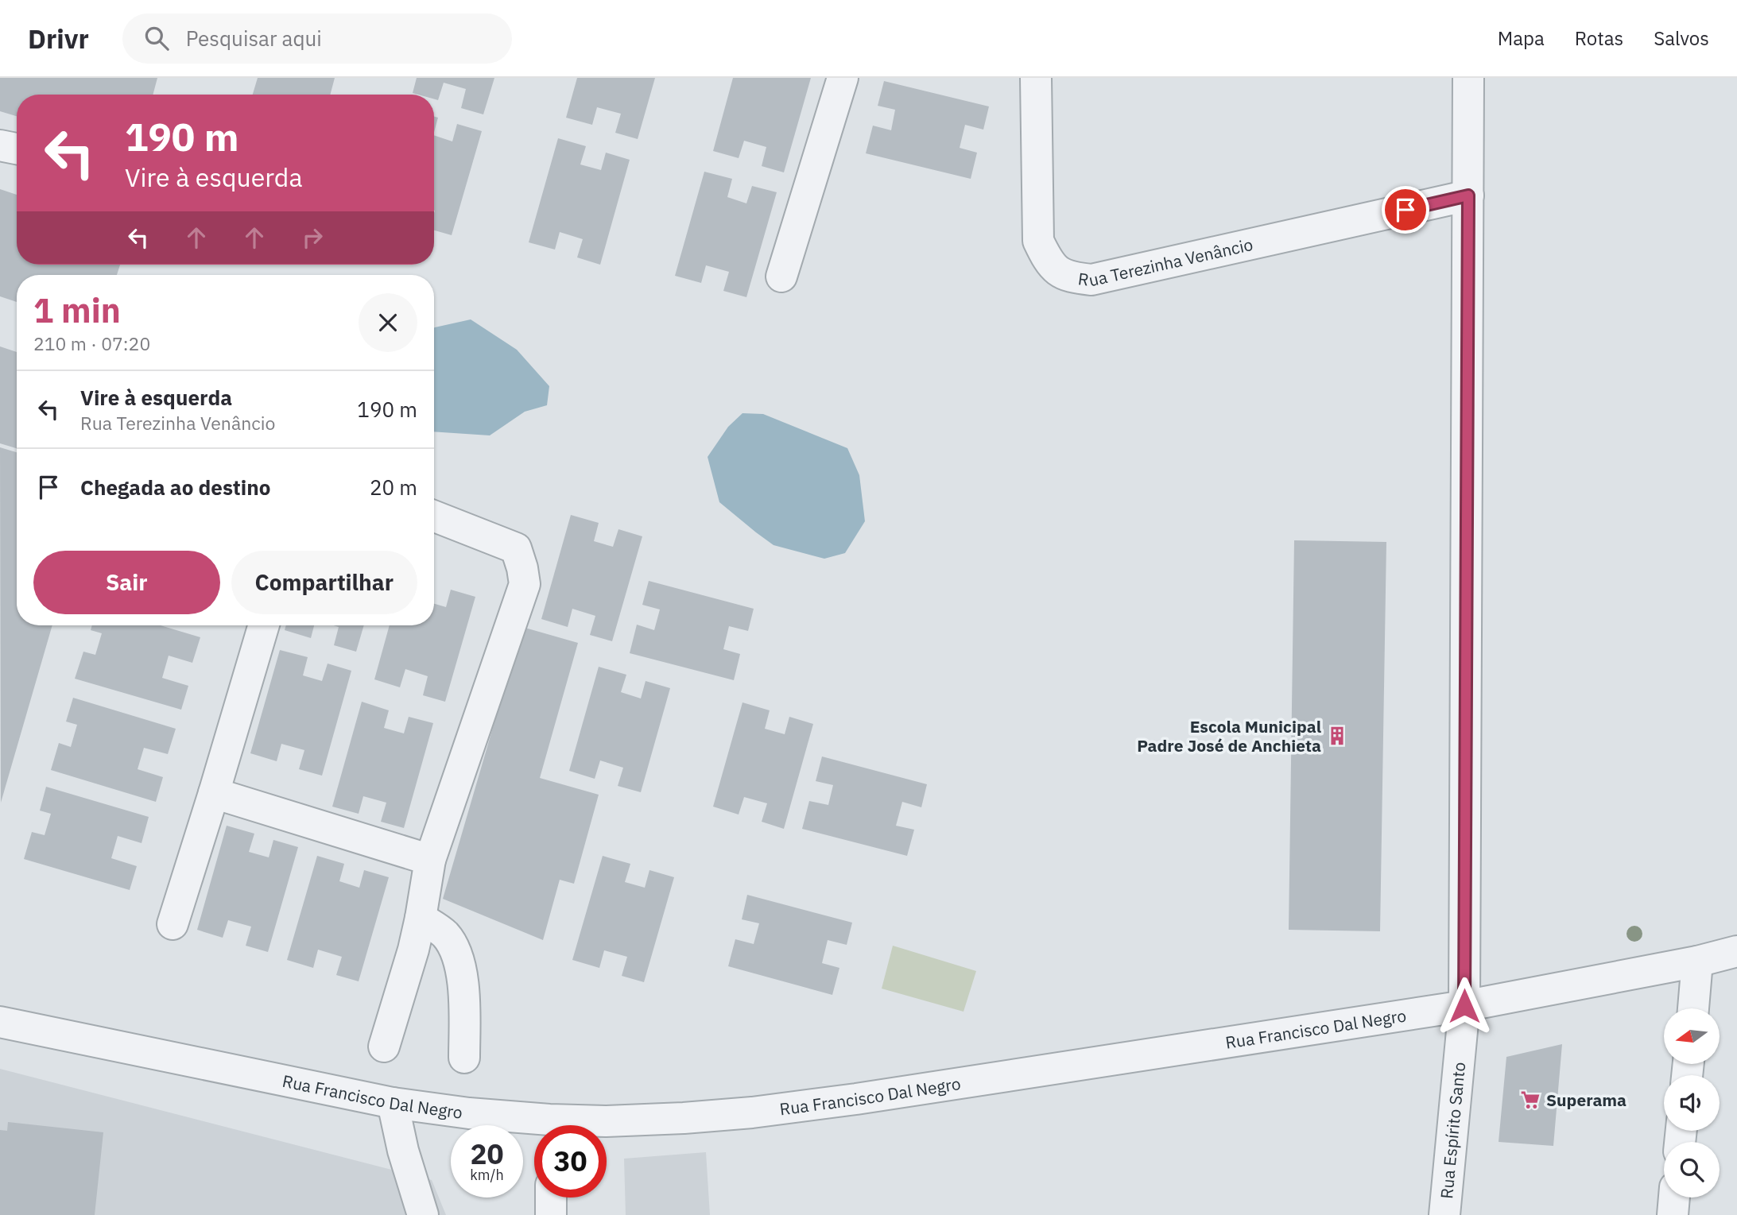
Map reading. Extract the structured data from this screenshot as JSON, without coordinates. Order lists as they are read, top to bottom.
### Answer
{
  "streets": {
    "street": ["Rua Terezinha Venâncio", "Rua Francisco Dal Negro", "Rua Espírito Santo"]
  },
  "crossings": [
    ["Rua Terezinha Venâncio", "Rua Espírito Santo"],
    ["Rua Francisco Dal Negro", "Rua Espírito Santo"]
  ],
  "places": {
    "building": ["Escola Municipal Padre José de Anchieta"],
    "supermarket": ["Superama"]
  },
  "north": "left",
  "page": {
    "header": "Drivr",
    "search": "Pesquisar aqui",
    "nav": ["Mapa", "Rotas", "Salvos"],
    "turn": ["190 m", "Vire à esquerda"],
    "heading": ["1 min", "210 m · 07:20"],
    "list": [
      {
        "name": "Vire à esquerda",
        "note": "Rua Terezinha Venâncio",
        "value": "190 m"
      },
      {
        "name": "Chegada ao destino",
        "value": "20 m"
      }
    ],
    "buttons": ["Sair", "Compartilhar"],
    "speed": "20 km/h",
    "limit": "30"
  }
}
